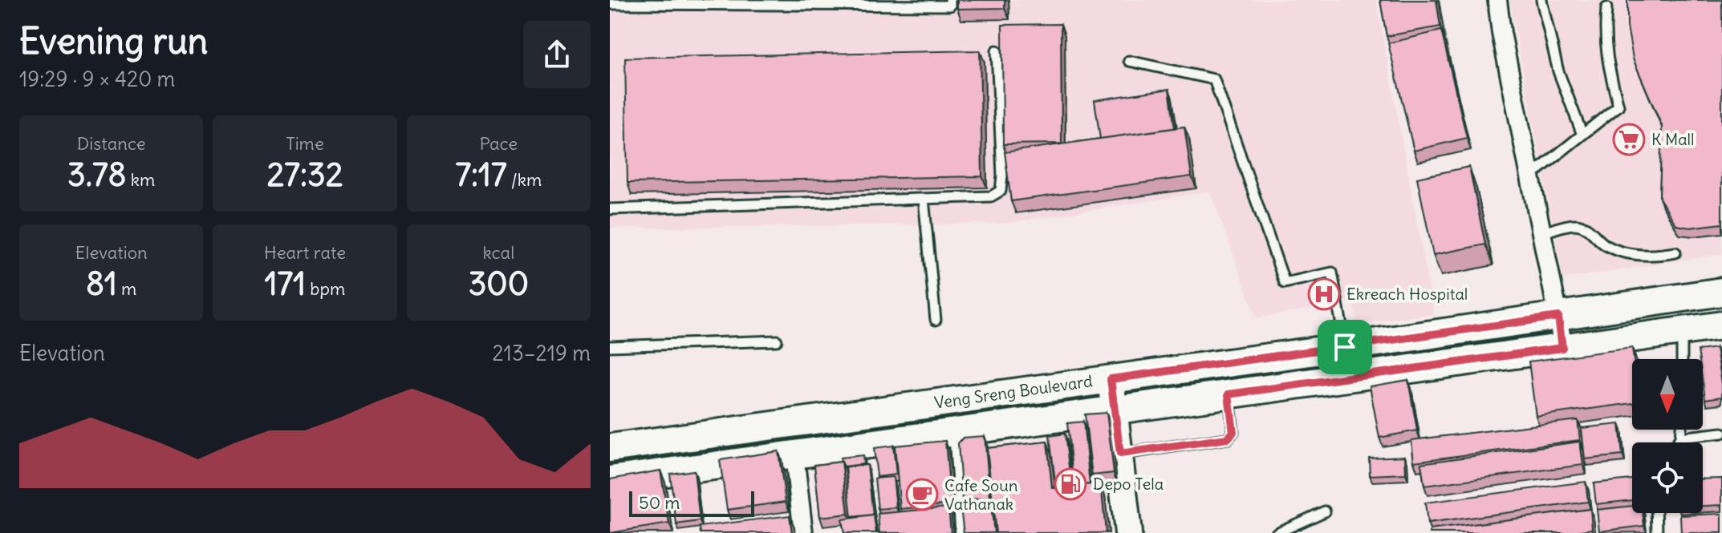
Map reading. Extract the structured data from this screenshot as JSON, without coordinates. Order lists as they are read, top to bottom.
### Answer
{
  "streets": {
    "main road": ["Veng Sreng Boulevard"]
  },
  "places": {
    "supermarket": ["K Mall"],
    "hospital": ["Ekreach Hospital"],
    "fuel station": ["Depo Tela"],
    "cafe": ["Cafe Soun Vathanak"]
  },
  "scale_bar": "50 m",
  "north": "bottom",
  "page": {
    "heading": ["Evening run", "19:29 · 9 × 420 m"],
    "stats": [
      ["Distance", "3.78 km"],
      ["Time", "27:32"],
      ["Pace", "7:17 /km"],
      ["Elevation", "81 m"],
      ["Heart rate", "171 bpm"],
      ["kcal", "300"]
    ],
    "chart": ["Elevation", "213–219 m"],
    "scale": "50 m"
  }
}
